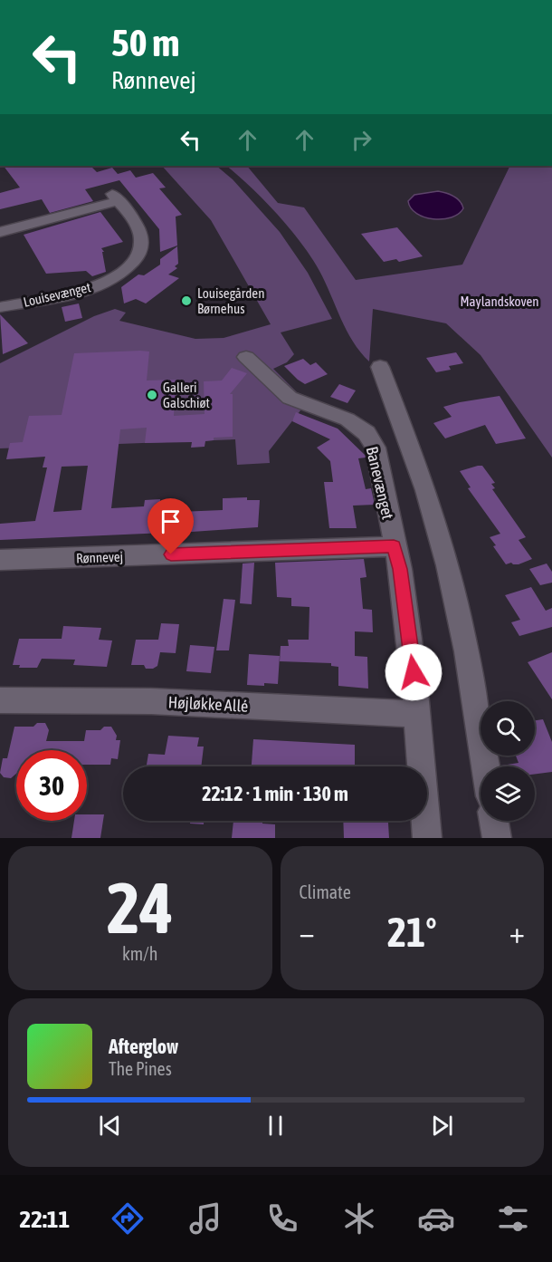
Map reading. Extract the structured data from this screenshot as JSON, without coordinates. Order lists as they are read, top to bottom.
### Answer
{
  "streets": {
    "street": [
      "Louisevænget",
      "Banevænget",
      "Rønnevej",
      "Højløkke Allé"
    ]
  },
  "crossings": [
    ["Banevænget", "Rønnevej"],
    ["Banevænget", "Højløkke Allé"]
  ],
  "parks": ["Maylandskoven"],
  "places": ["Louisegården Børnehus", "Galleri Galschiøt"],
  "page": {
    "turn": ["50 m", "Rønnevej"],
    "limit": "30",
    "trip": "22:12 · 1 min · 130 m",
    "tile": [
      ["24", "km/h"],
      "Climate"
    ],
    "heat": ["−", "21°", "+"],
    "song": ["Afterglow", "The Pines"],
    "tabs": "22:11"
  }
}
